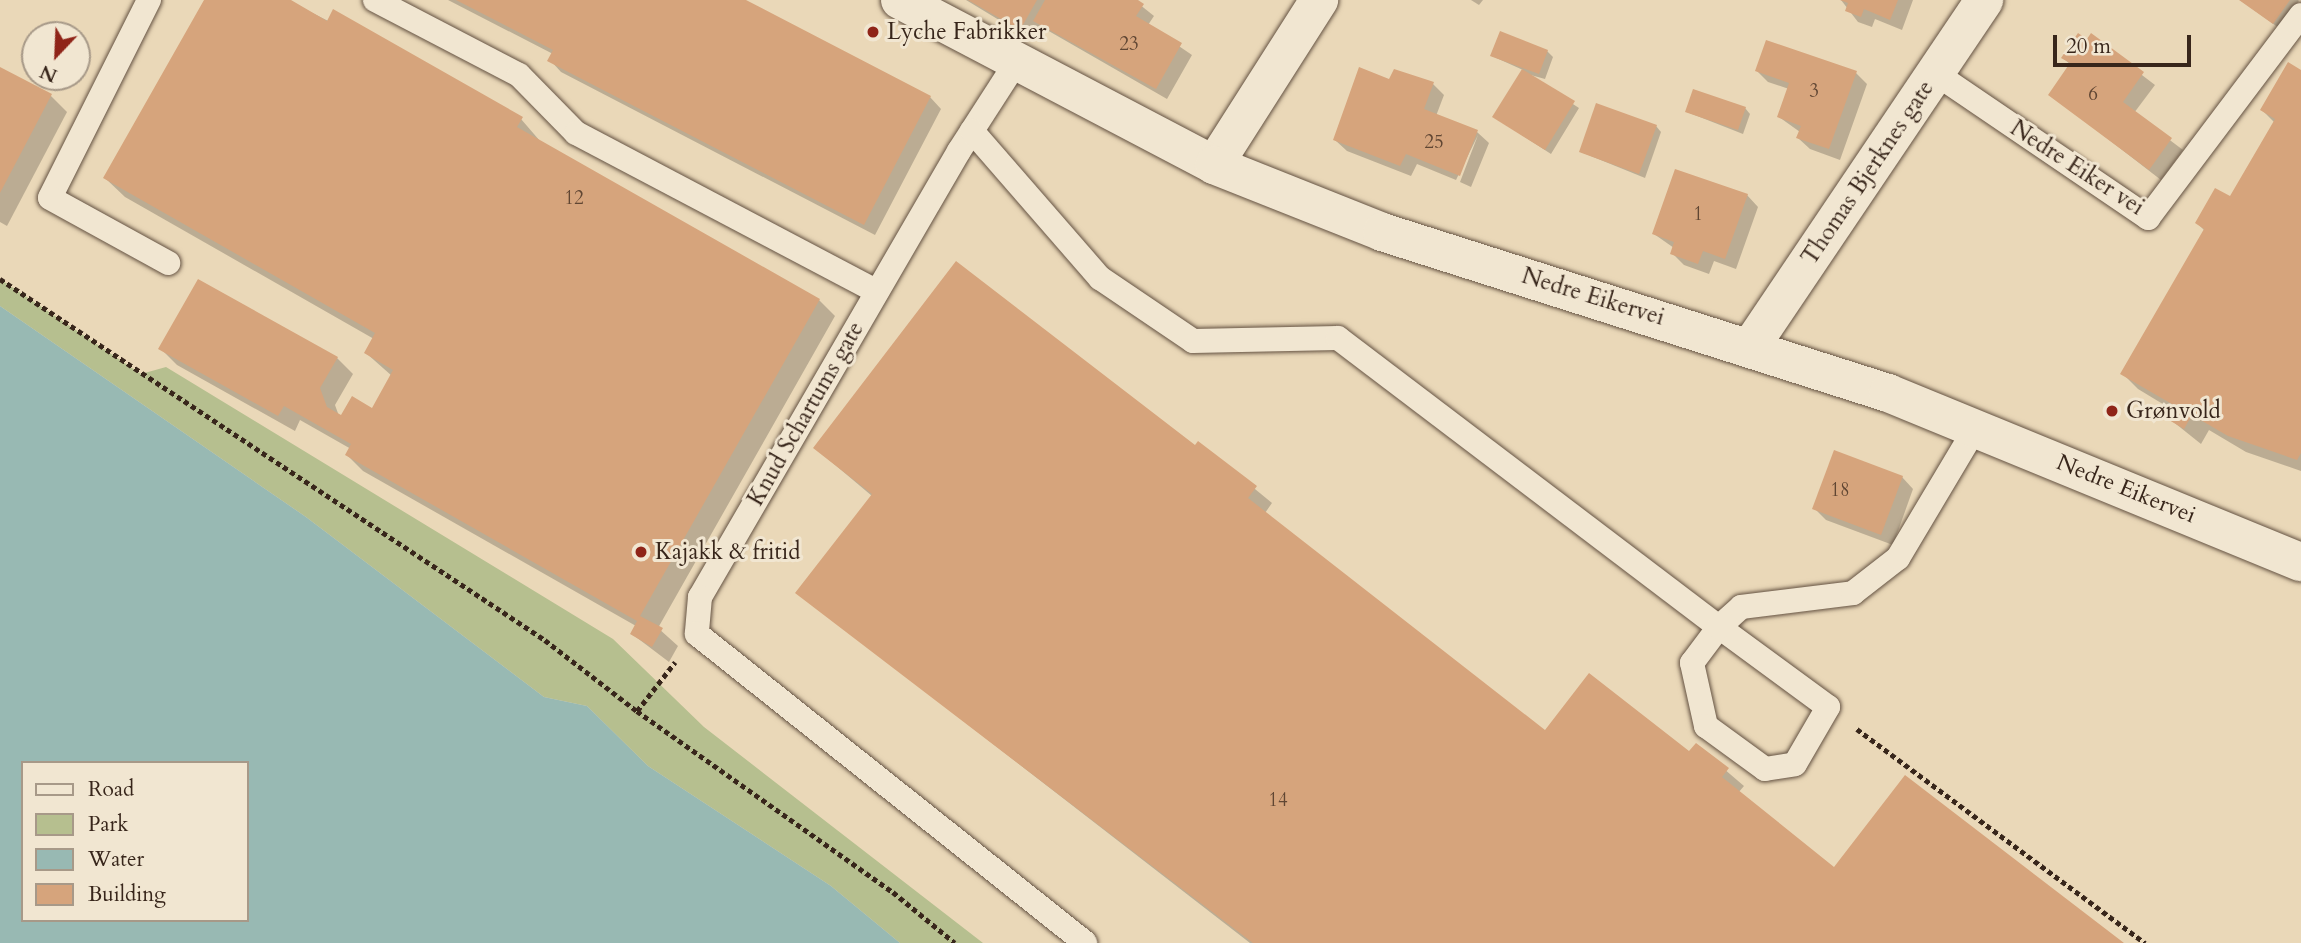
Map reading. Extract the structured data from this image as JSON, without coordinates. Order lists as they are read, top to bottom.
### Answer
{
  "streets": {
    "main road": ["Thomas Bjerknes gate", "Nedre Eikervei"],
    "lane": ["Nedre Eiker vei", "Knud Schartums gate"]
  },
  "crossings": [
    ["Nedre Eiker vei", "Thomas Bjerknes gate"],
    ["Thomas Bjerknes gate", "Nedre Eikervei"],
    ["Nedre Eikervei", "Knud Schartums gate"]
  ],
  "places": ["Lyche Fabrikker", "Grønvold", "Kajakk & fritid"],
  "house_numbers": [
    "23",
    "3",
    "6",
    "25",
    "12",
    "1",
    "18",
    "14"
  ],
  "legend": [
    "Road",
    "Park",
    "Water",
    "Building"
  ],
  "scale_bar": "20 m",
  "north": "bottom left"
}
